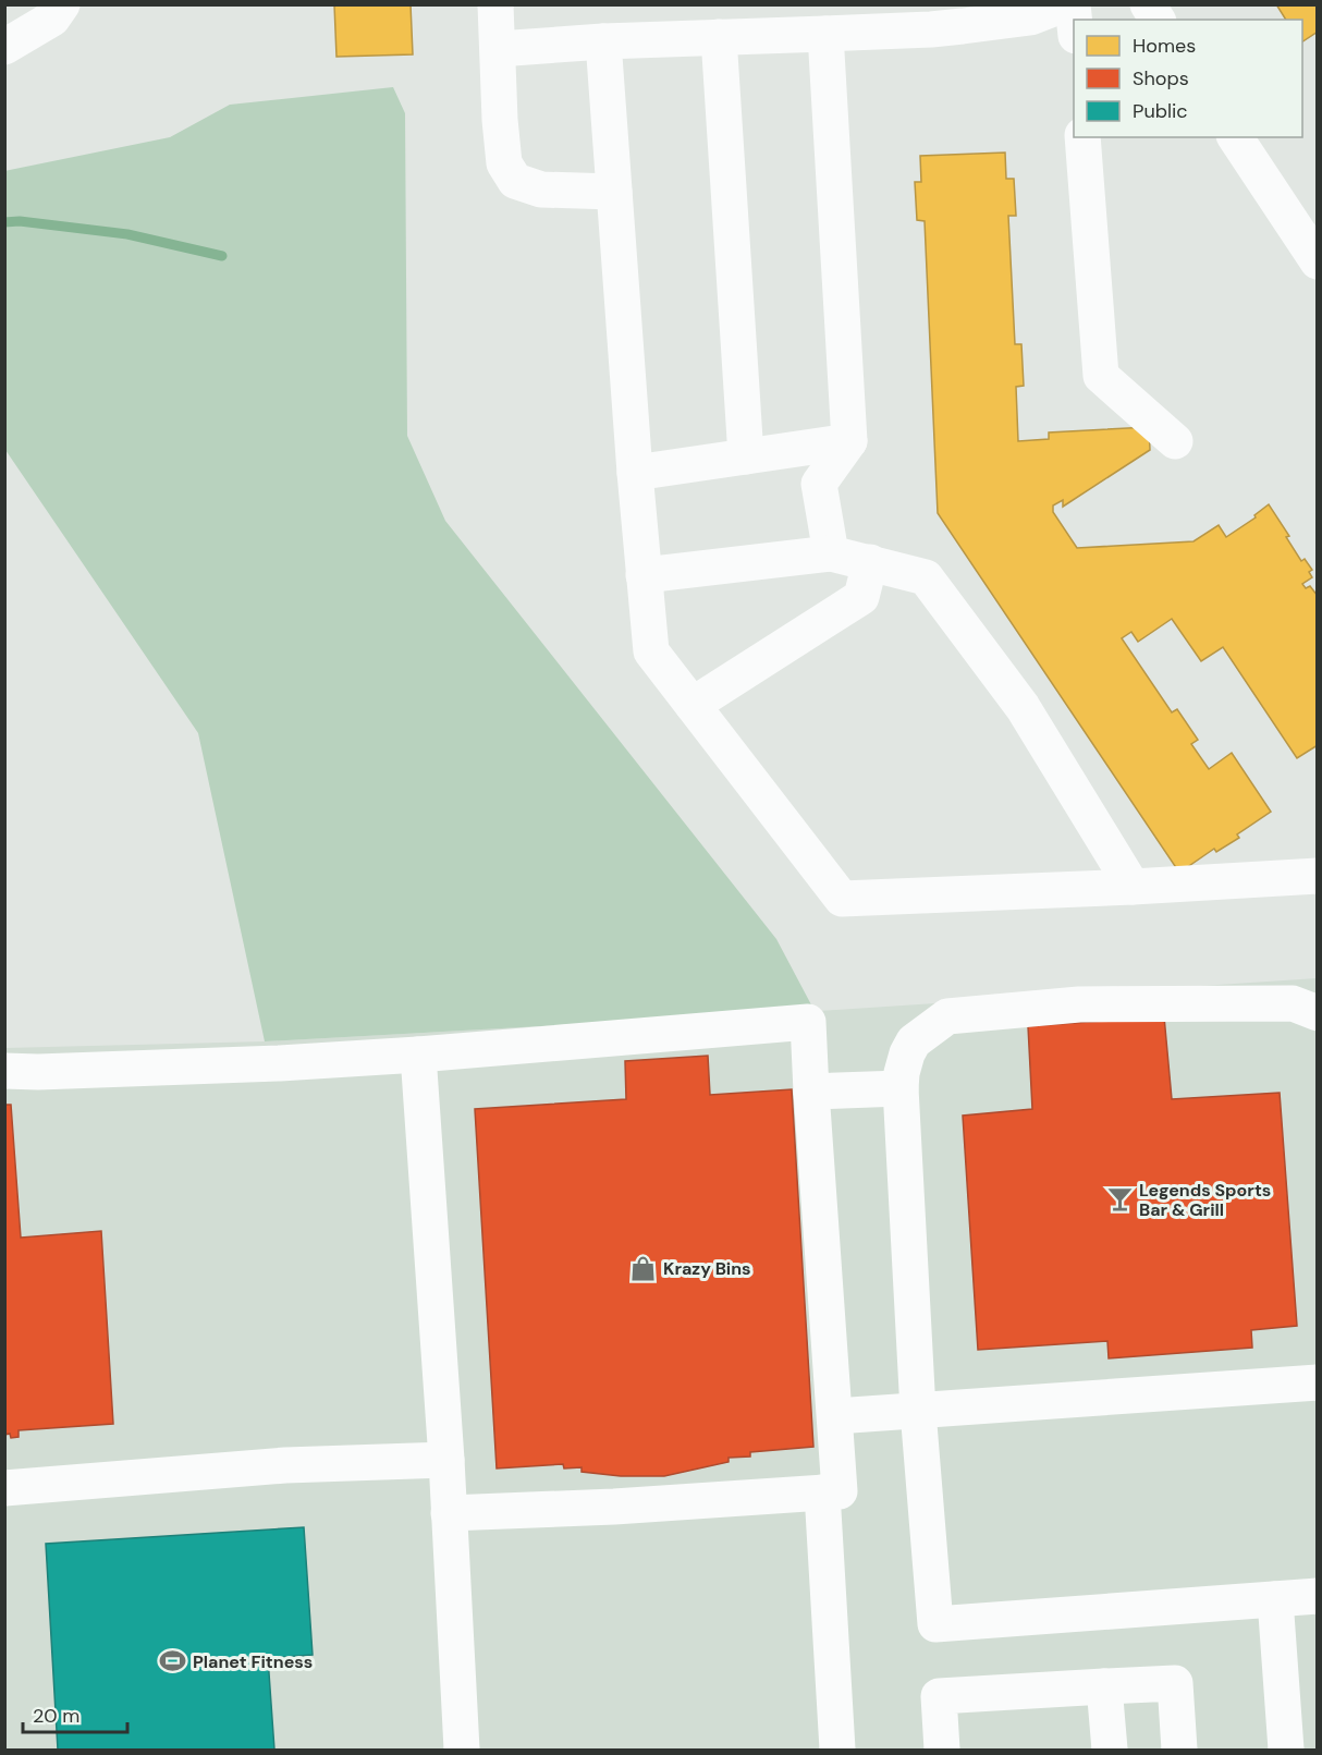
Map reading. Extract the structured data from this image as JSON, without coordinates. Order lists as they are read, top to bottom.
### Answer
{
  "places": {
    "bar": ["Legends Sports Bar & Grill"],
    "shop": ["Krazy Bins"],
    "sports": ["Planet Fitness"]
  },
  "legend": ["Homes", "Shops", "Public"],
  "scale_bar": "20 m"
}
